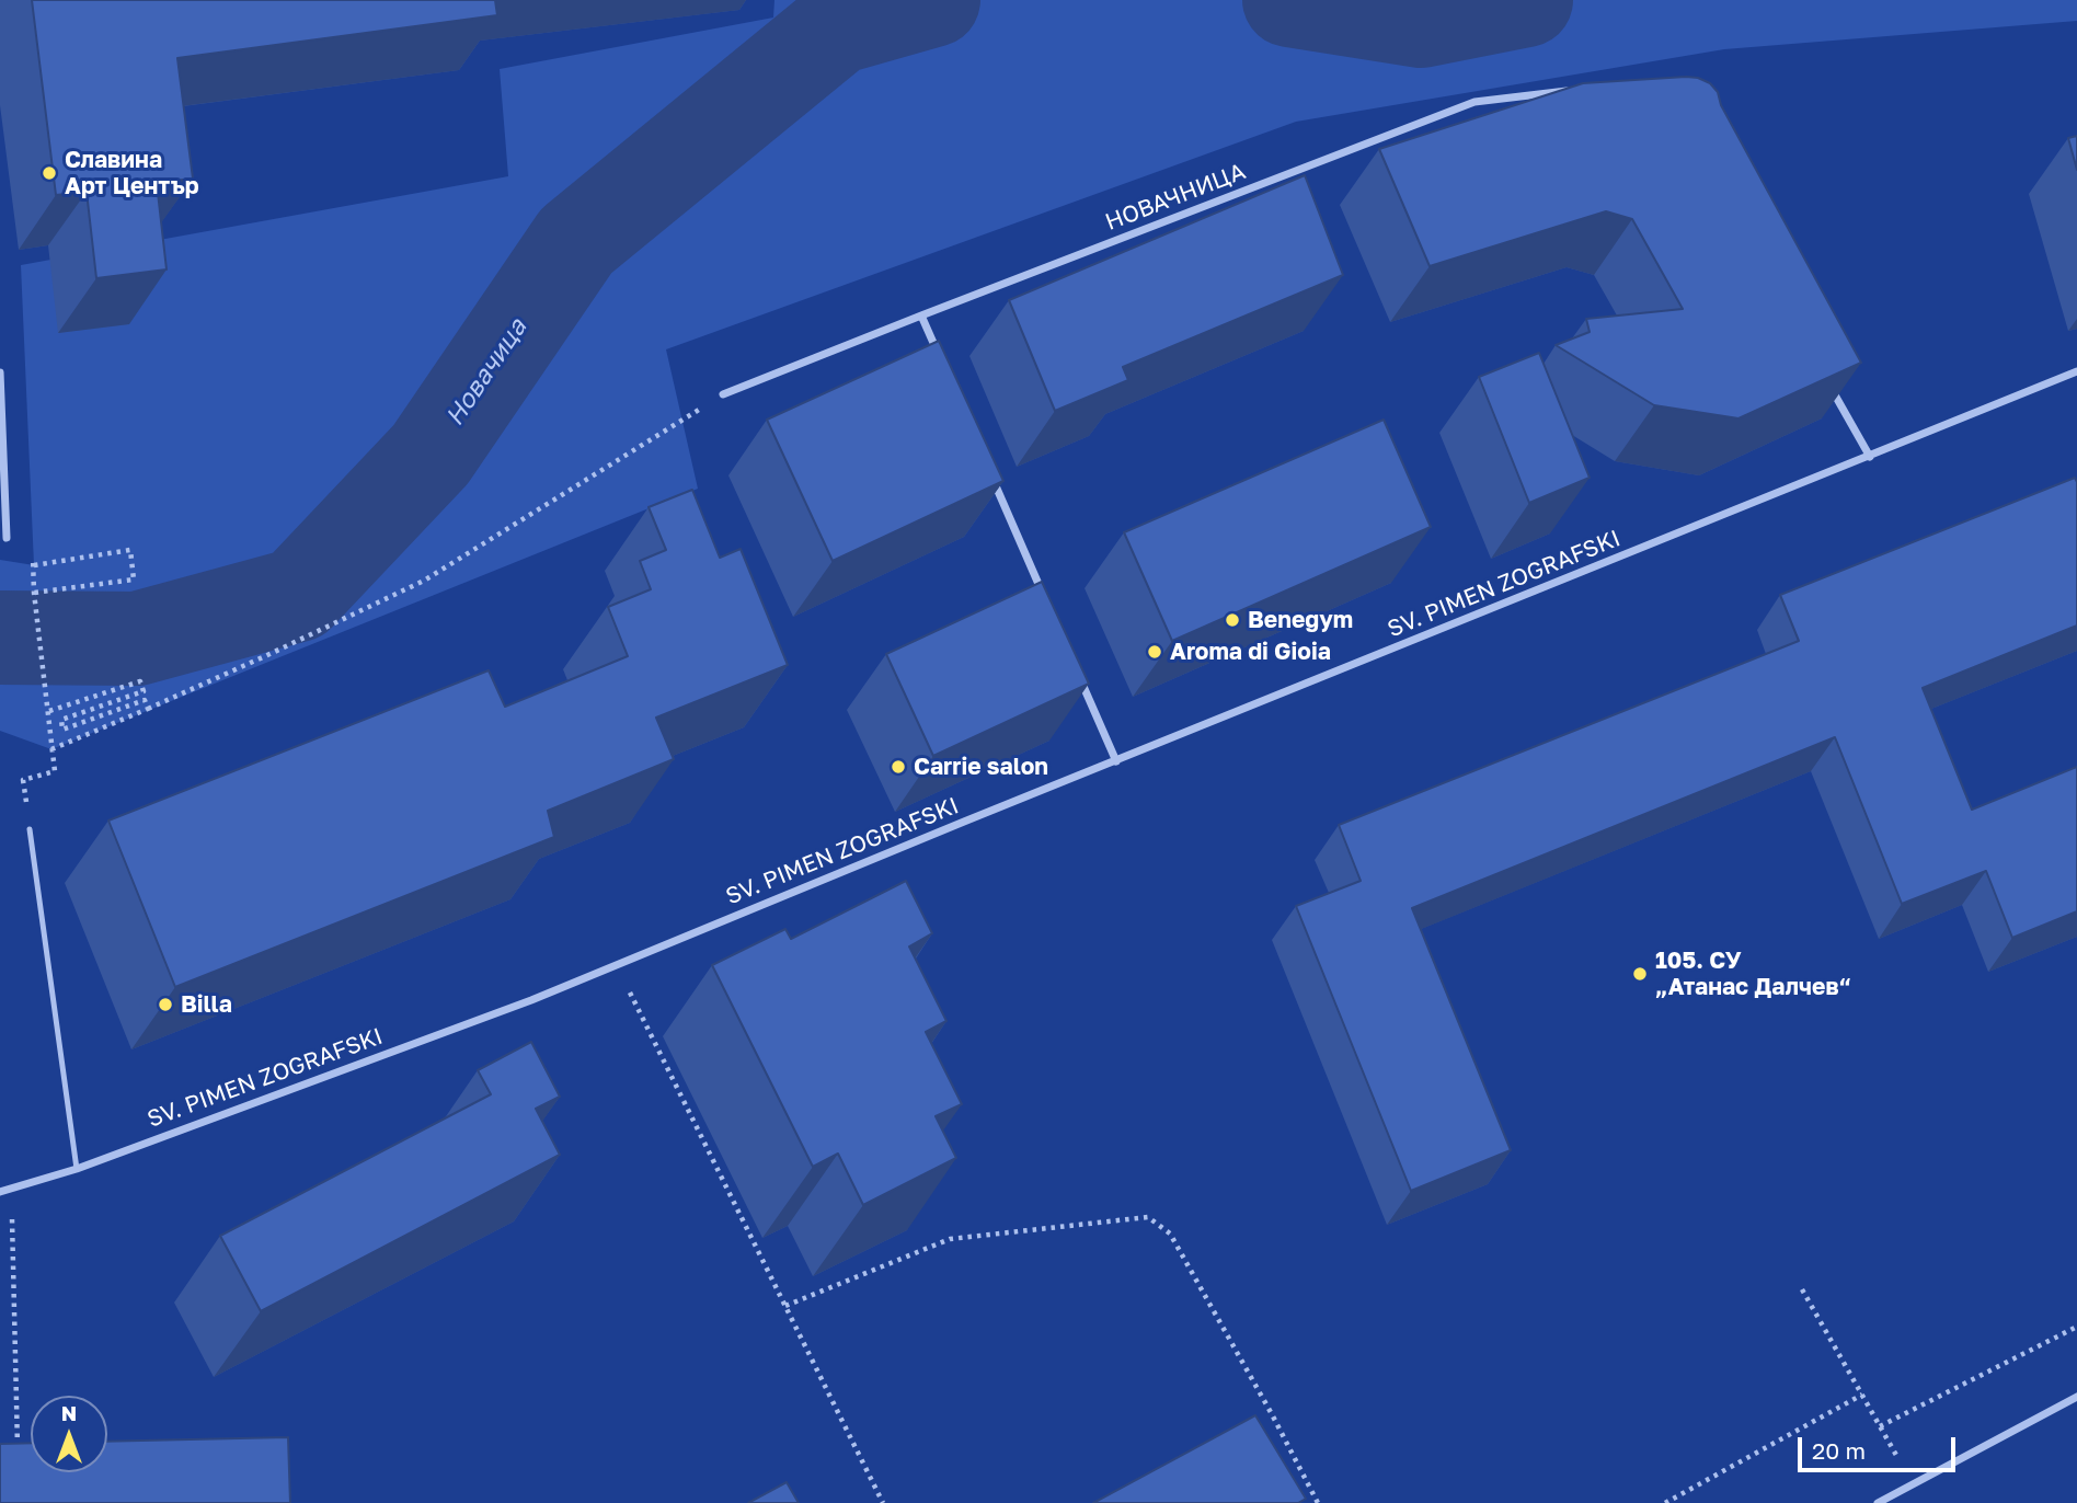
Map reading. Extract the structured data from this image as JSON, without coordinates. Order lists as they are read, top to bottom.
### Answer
{
  "streets": {
    "street": ["НОВАЧНИЦА", "SV. PIMEN ZOGRAFSKI"]
  },
  "water": ["Новачица"],
  "places": [
    "Славина Арт Център",
    "Benegym",
    "Aroma di Gioia",
    "Carrie salon",
    "105. СУ „Атанас Далчев“",
    "Billa"
  ],
  "scale_bar": "20 m",
  "north": "top"
}
